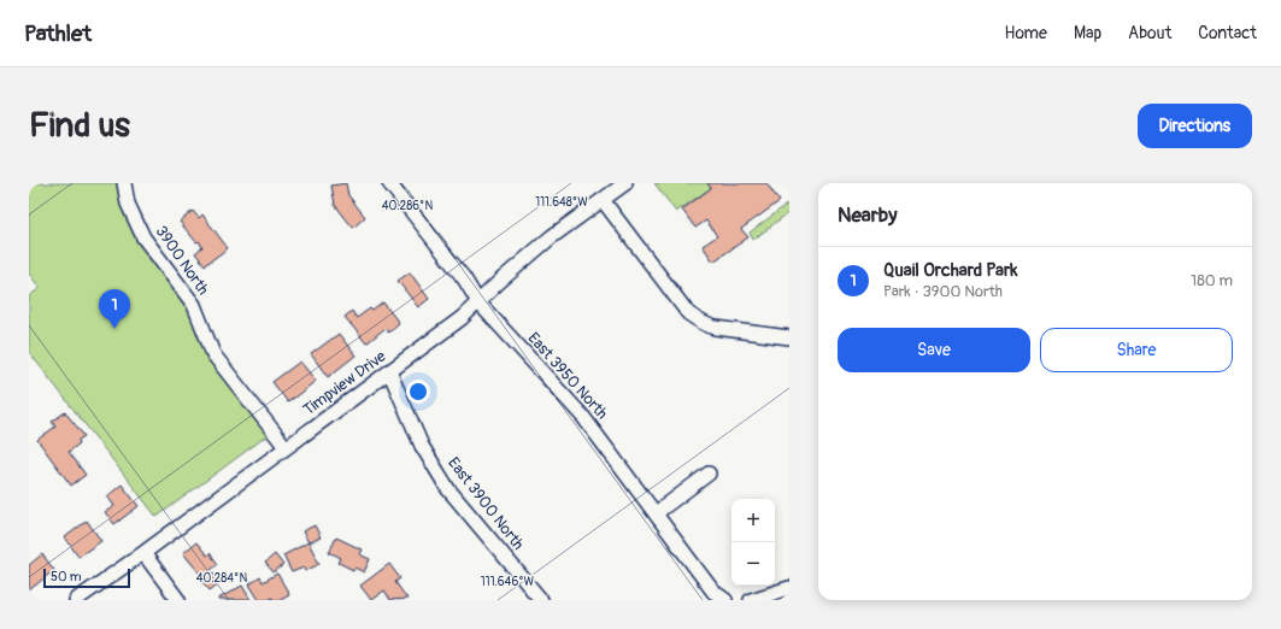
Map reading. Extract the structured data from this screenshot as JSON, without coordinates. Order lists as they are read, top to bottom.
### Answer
{
  "streets": {
    "street": [
      "3900 North",
      "East 3950 North",
      "Timpview Drive",
      "East 3900 North"
    ]
  },
  "crossings": [
    ["3900 North", "Timpview Drive"],
    ["East 3950 North", "Timpview Drive"],
    ["Timpview Drive", "East 3900 North"]
  ],
  "scale_bar": "50 m",
  "page": {
    "header": "Pathlet",
    "nav": [
      "Home",
      "Map",
      "About",
      "Contact"
    ],
    "buttons": [
      "Directions",
      ["Save", "Share"]
    ],
    "title": "Find us",
    "heading": "Nearby",
    "list": [
      {
        "mark": "1",
        "name": "Quail Orchard Park",
        "note": "Park · 3900 North",
        "value": "180 m"
      }
    ],
    "pins": "1",
    "map_buttons": ["+", "−"],
    "scale": "50 m"
  },
  "coordinates": [
    "111.648°W",
    "40.286°N",
    "40.284°N",
    "111.646°W"
  ]
}
